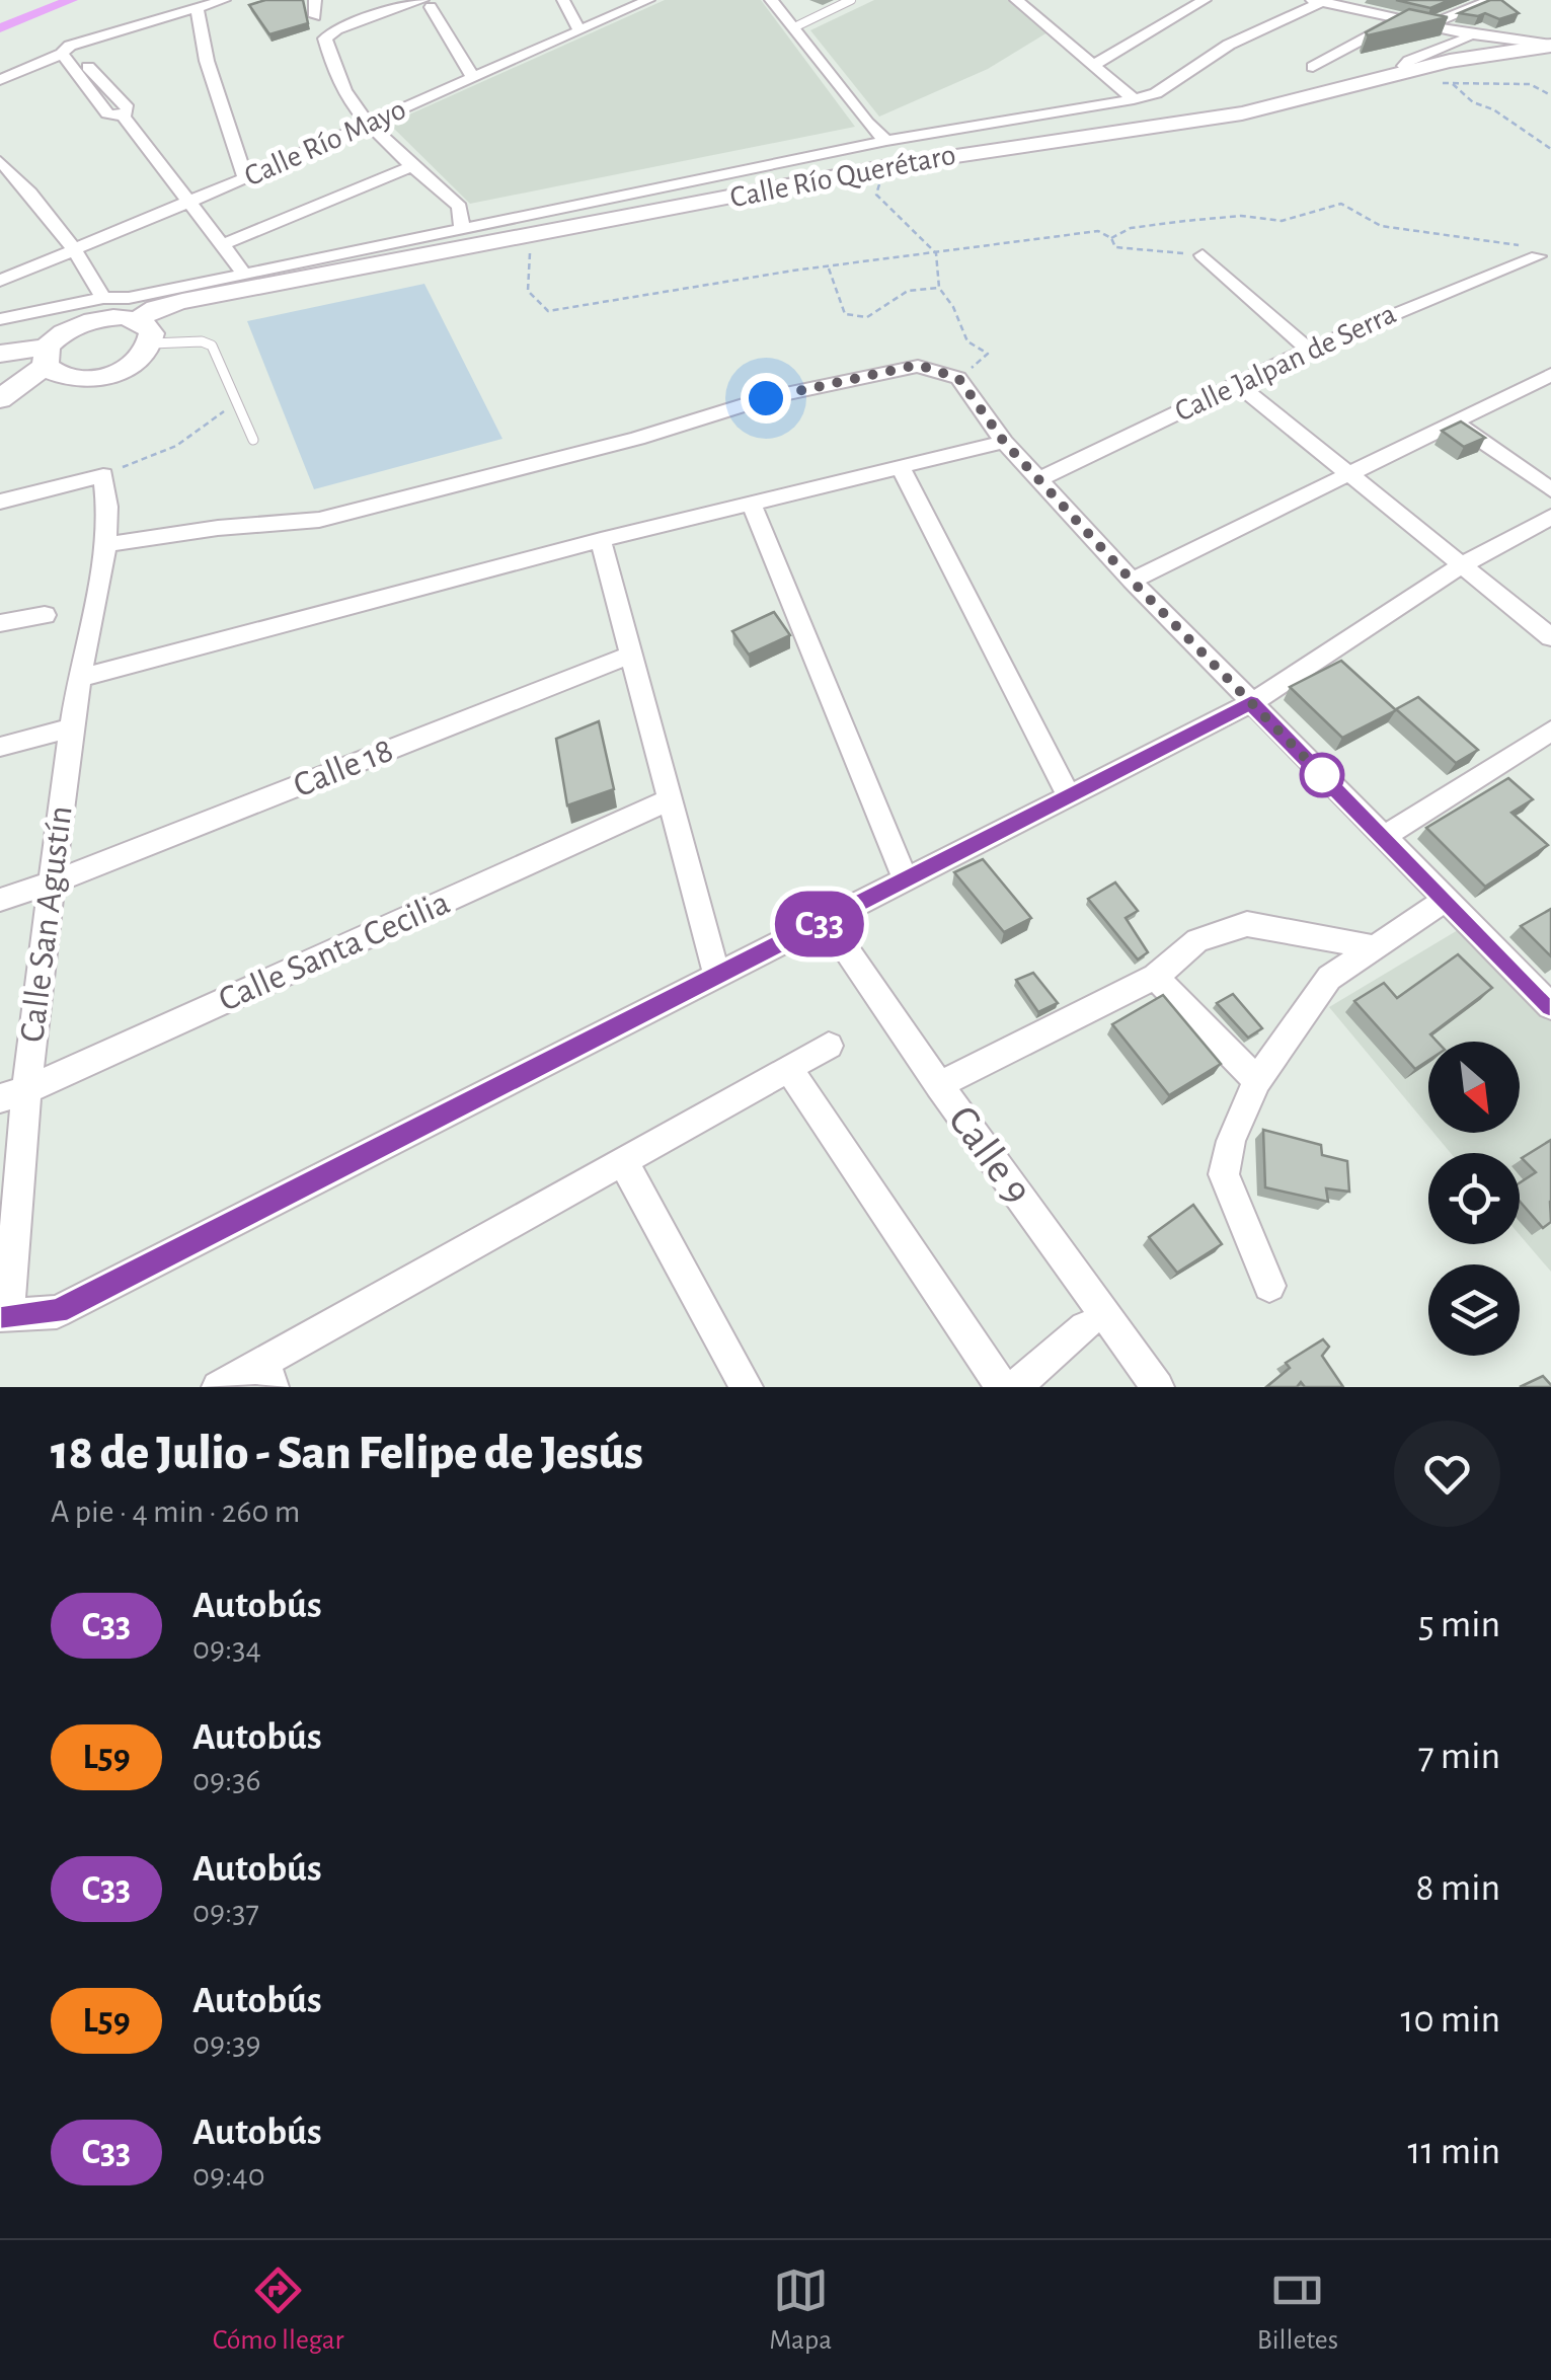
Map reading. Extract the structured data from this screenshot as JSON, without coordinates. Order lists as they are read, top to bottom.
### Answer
{
  "streets": {
    "main road": ["Calle Río Querétaro"],
    "street": [
      "Calle Río Mayo",
      "Calle Jalpan de Serra",
      "Calle 18",
      "Calle San Agustín",
      "Calle Santa Cecilia",
      "Calle 9"
    ]
  },
  "crossings": [
    ["Calle 18", "Calle San Agustín"],
    ["Calle San Agustín", "Calle Santa Cecilia"]
  ],
  "lines": ["bus line C33"],
  "north": "bottom right",
  "page": {
    "on_map": "C33",
    "heading": ["18 de Julio - San Felipe de Jesús", "A pie · 4 min · 260 m"],
    "list": [
      {
        "mark": "C33",
        "name": "Autobús",
        "note": "09:34",
        "value": "5 min"
      },
      {
        "mark": "L59",
        "name": "Autobús",
        "note": "09:36",
        "value": "7 min"
      },
      {
        "mark": "C33",
        "name": "Autobús",
        "note": "09:37",
        "value": "8 min"
      },
      {
        "mark": "L59",
        "name": "Autobús",
        "note": "09:39",
        "value": "10 min"
      },
      {
        "mark": "C33",
        "name": "Autobús",
        "note": "09:40",
        "value": "11 min"
      }
    ],
    "tabs": ["Cómo llegar", "Mapa", "Billetes"]
  }
}
